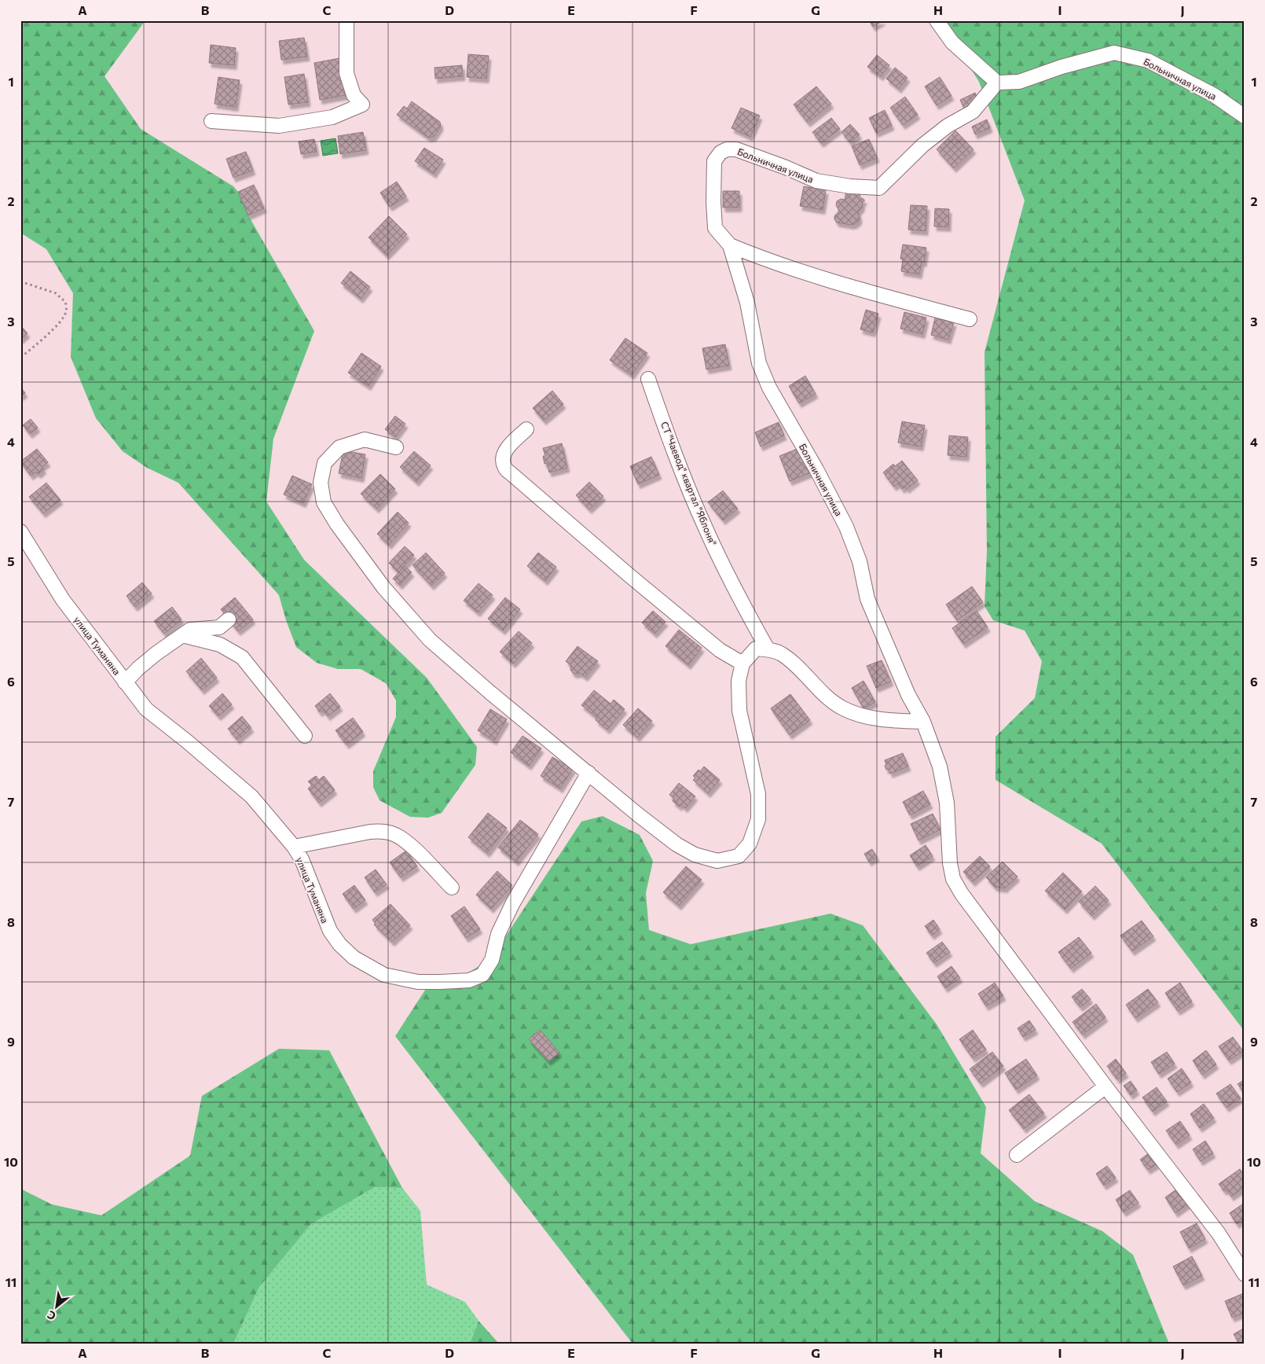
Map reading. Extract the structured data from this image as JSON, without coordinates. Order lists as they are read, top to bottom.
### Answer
{
  "streets": {
    "street": ["Больничная улица", "СТ \"Чаевод\" квартал \"Яблоня\"", "улица Туманяна"]
  },
  "north": "bottom left",
  "grid": {
    "columns": [
      "A",
      "B",
      "C",
      "D",
      "E",
      "F",
      "G",
      "H",
      "I",
      "J"
    ],
    "rows": [
      "1",
      "2",
      "3",
      "4",
      "5",
      "6",
      "7",
      "8",
      "9",
      "10",
      "11"
    ]
  }
}
